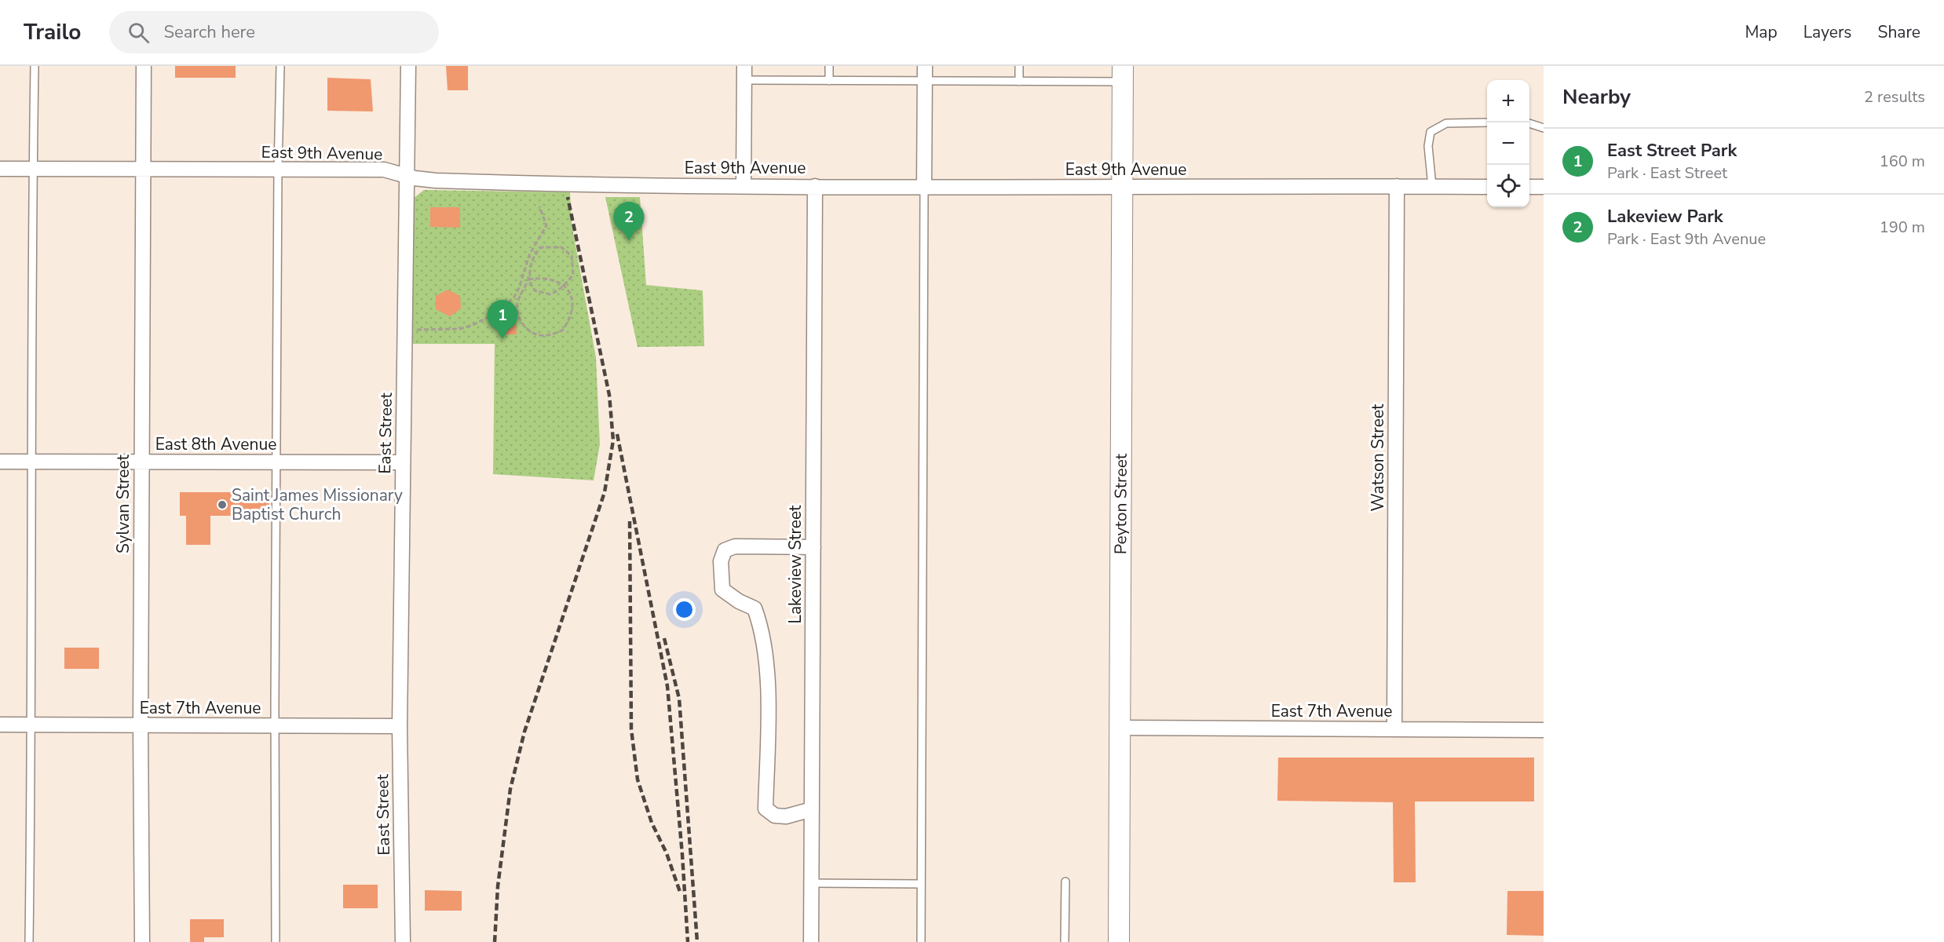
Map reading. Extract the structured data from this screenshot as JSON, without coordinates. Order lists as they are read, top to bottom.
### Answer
{
  "streets": {
    "street": [
      "East 9th Avenue",
      "East Street",
      "East 8th Avenue",
      "Watson Street",
      "Sylvan Street",
      "Peyton Street",
      "Lakeview Street",
      "East 7th Avenue"
    ]
  },
  "crossings": [
    ["East 9th Avenue", "East Street"],
    ["East 9th Avenue", "Watson Street"],
    ["East 9th Avenue", "Sylvan Street"],
    ["East 9th Avenue", "Peyton Street"],
    ["East 9th Avenue", "Lakeview Street"],
    ["East Street", "East 8th Avenue"],
    ["East Street", "East 7th Avenue"],
    ["East 8th Avenue", "Sylvan Street"],
    ["Watson Street", "East 7th Avenue"],
    ["Sylvan Street", "East 7th Avenue"],
    ["Peyton Street", "East 7th Avenue"]
  ],
  "places": ["Saint James Missionary Baptist Church"],
  "page": {
    "header": "Trailo",
    "search": "Search here",
    "nav": ["Map", "Layers", "Share"],
    "heading": ["Nearby", "2 results"],
    "map_buttons": ["+", "−"],
    "list": [
      {
        "mark": "1",
        "name": "East Street Park",
        "note": "Park · East Street",
        "value": "160 m"
      },
      {
        "mark": "2",
        "name": "Lakeview Park",
        "note": "Park · East 9th Avenue",
        "value": "190 m"
      }
    ],
    "pins": ["2", "1"]
  }
}
